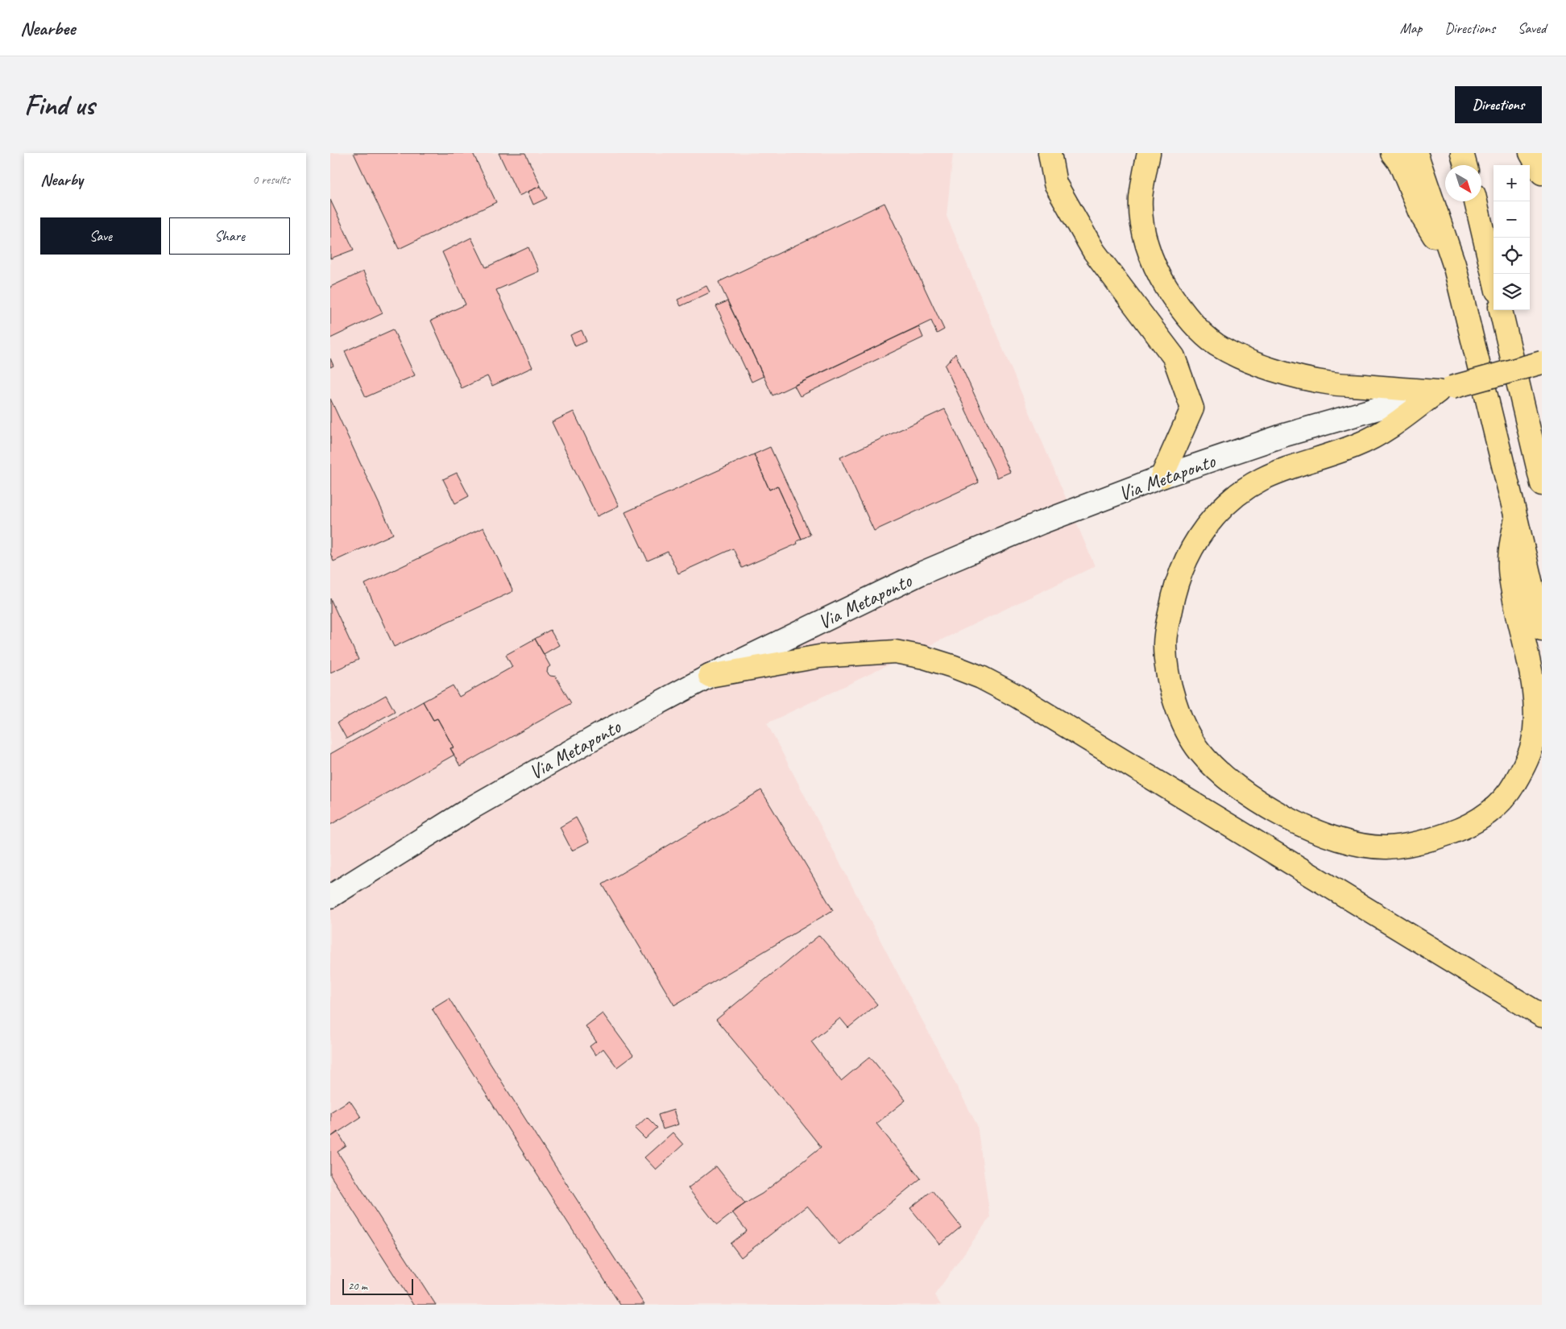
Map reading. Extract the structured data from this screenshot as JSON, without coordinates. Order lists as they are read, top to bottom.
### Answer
{
  "streets": {
    "main road": ["Via Metaponto"]
  },
  "scale_bar": "20 m",
  "north": "bottom right",
  "page": {
    "header": "Nearbee",
    "nav": ["Map", "Directions", "Saved"],
    "buttons": [
      "Directions",
      ["Save", "Share"]
    ],
    "title": "Find us",
    "heading": ["Nearby", "0 results"],
    "map_buttons": ["+", "−"],
    "scale": "20 m"
  }
}
